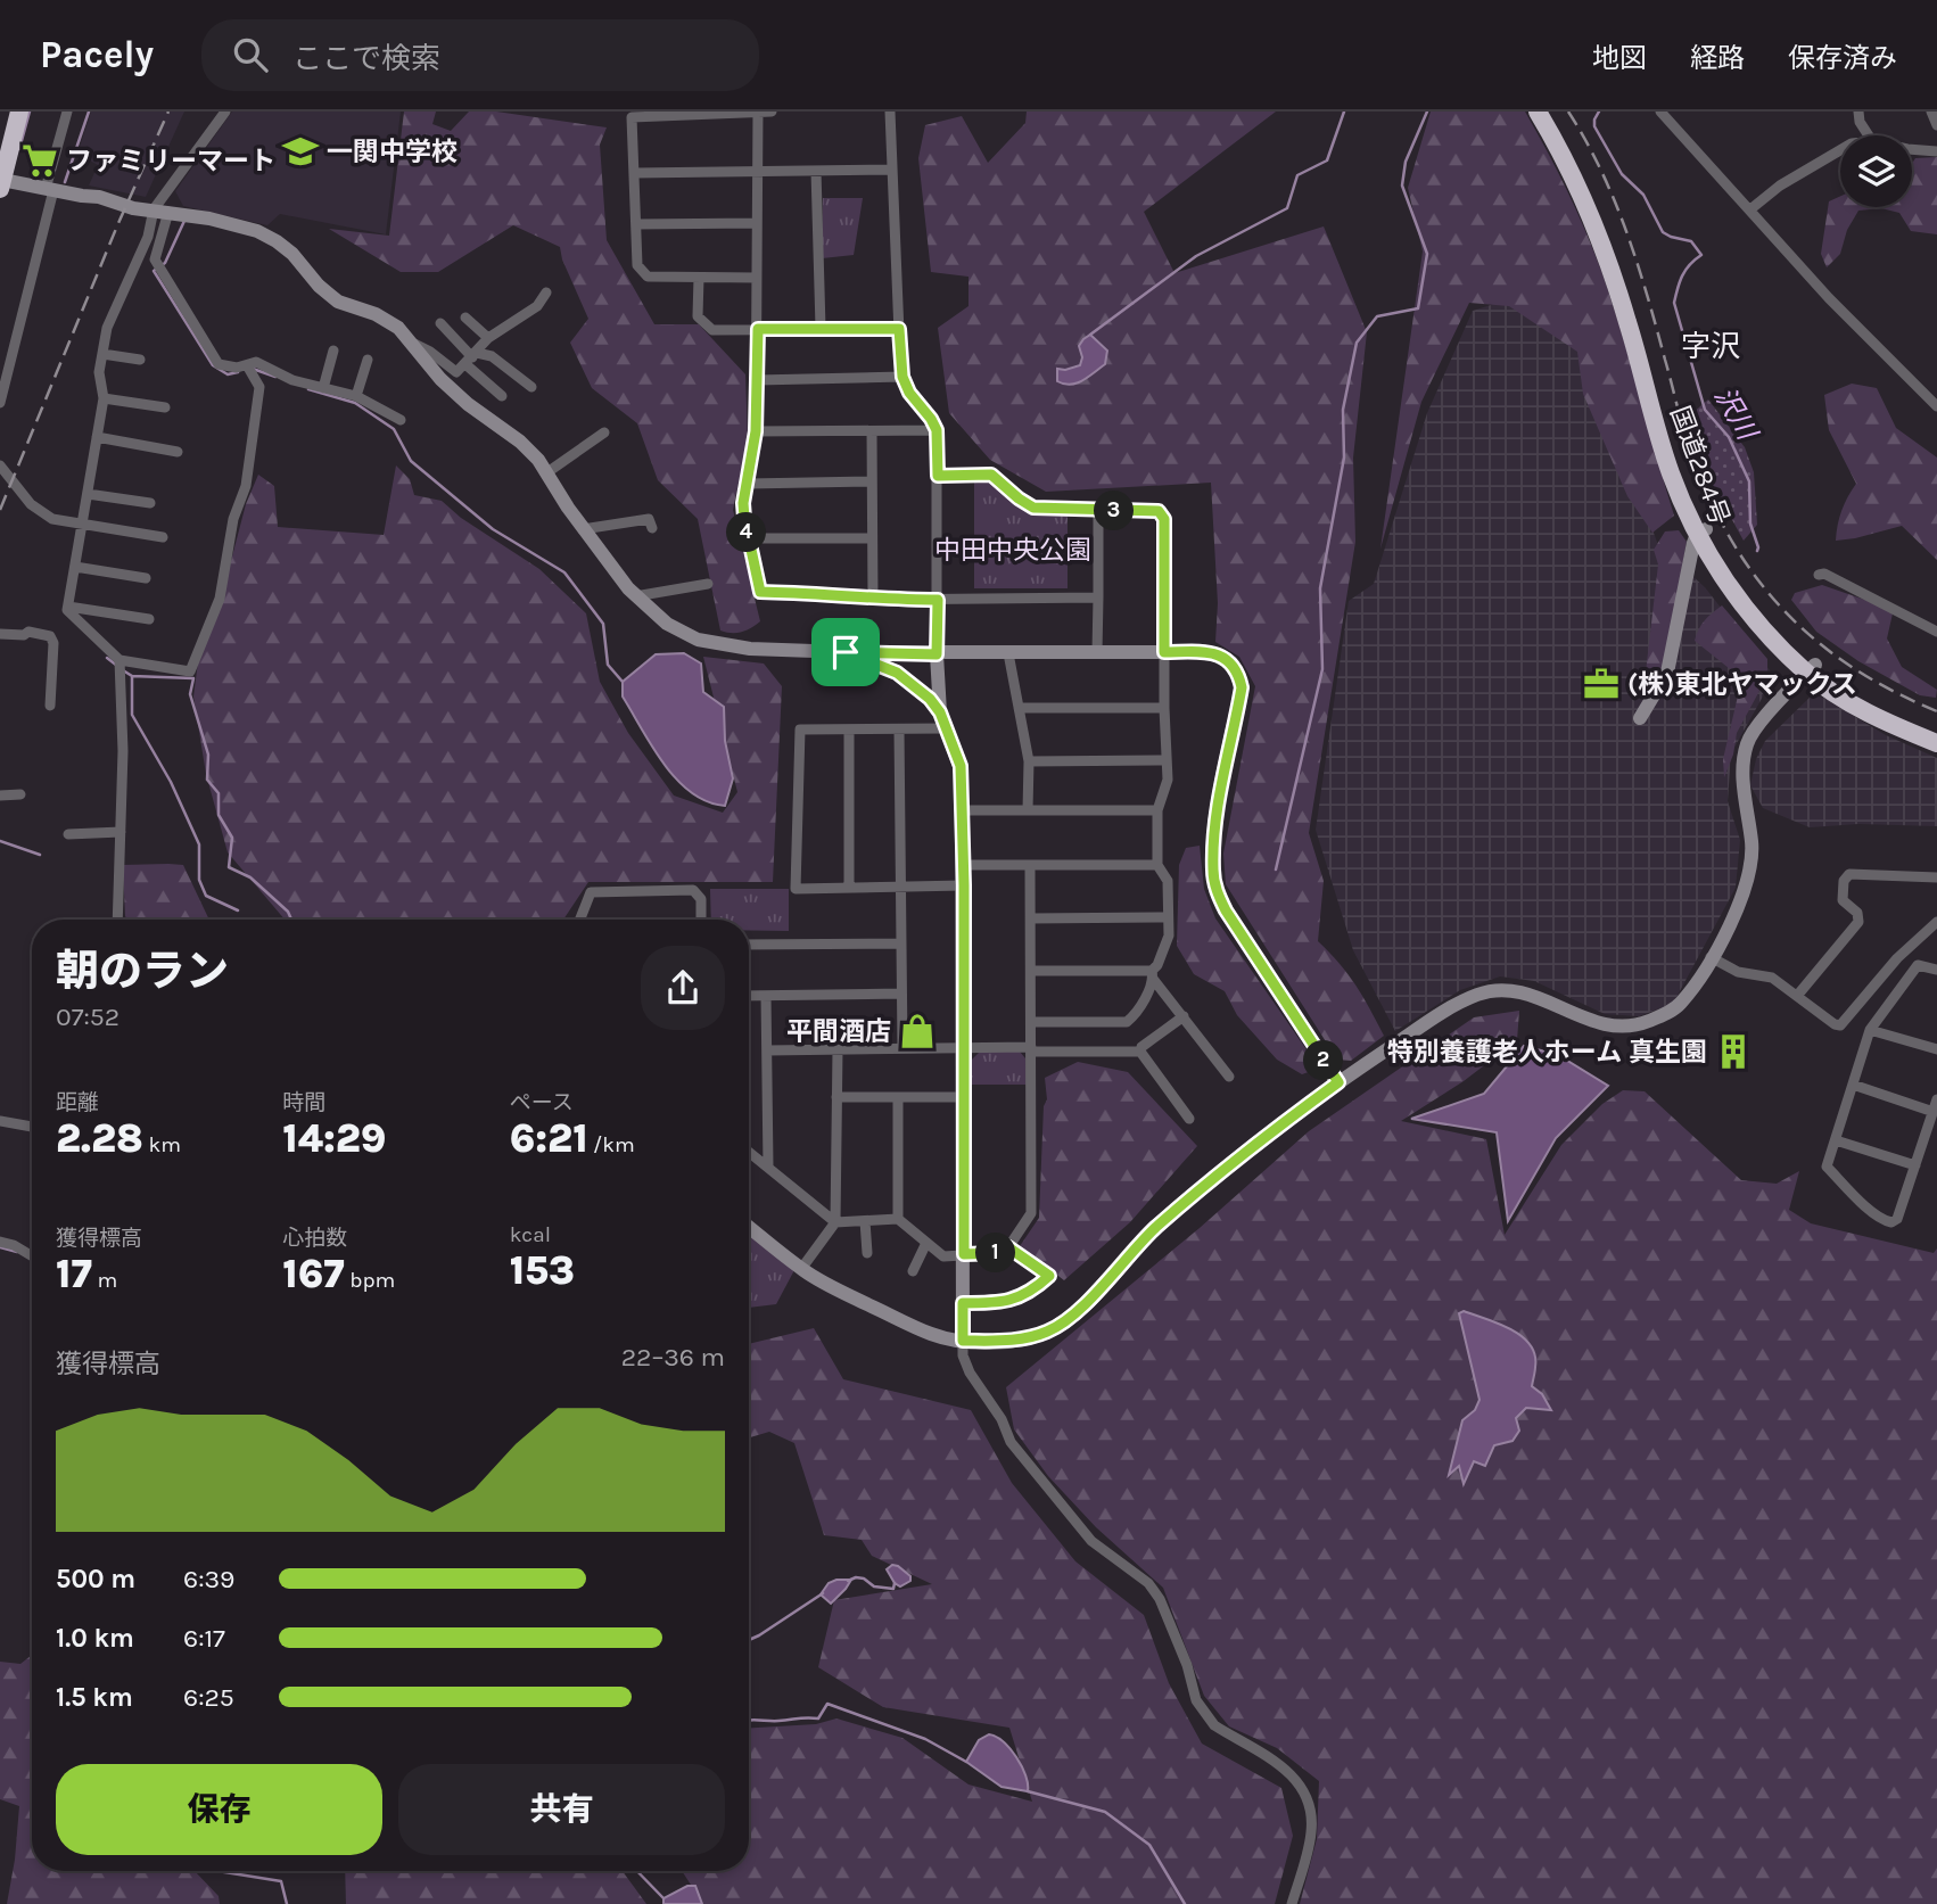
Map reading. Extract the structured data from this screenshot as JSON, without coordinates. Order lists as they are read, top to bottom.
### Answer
{
  "streets": {
    "highway": ["国道284号"]
  },
  "districts": ["字沢"],
  "water": ["沢川"],
  "parks": ["中田中央公園"],
  "places": {
    "school or university": ["一関中学校"],
    "supermarket": ["ファミリーマート"],
    "office": ["(株)東北ヤマックス"],
    "shop": ["平間酒店"],
    "building": ["特別養護老人ホーム 真生園"]
  },
  "page": {
    "header": "Pacely",
    "search": "ここで検索",
    "nav": ["地図", "経路", "保存済み"],
    "pins": [
      "3",
      "4",
      "2",
      "1"
    ],
    "heading": ["朝のラン", "07:52"],
    "stats": [
      ["距離", "2.28 km"],
      ["時間", "14:29"],
      ["ペース", "6:21 /km"],
      ["獲得標高", "17 m"],
      ["心拍数", "167 bpm"],
      ["kcal", "153"]
    ],
    "chart": ["獲得標高", "22–36 m"],
    "list": [
      {
        "name": "500 m",
        "note": "6:39"
      },
      {
        "name": "1.0 km",
        "note": "6:17"
      },
      {
        "name": "1.5 km",
        "note": "6:25"
      }
    ],
    "buttons": ["保存", "共有"]
  }
}
